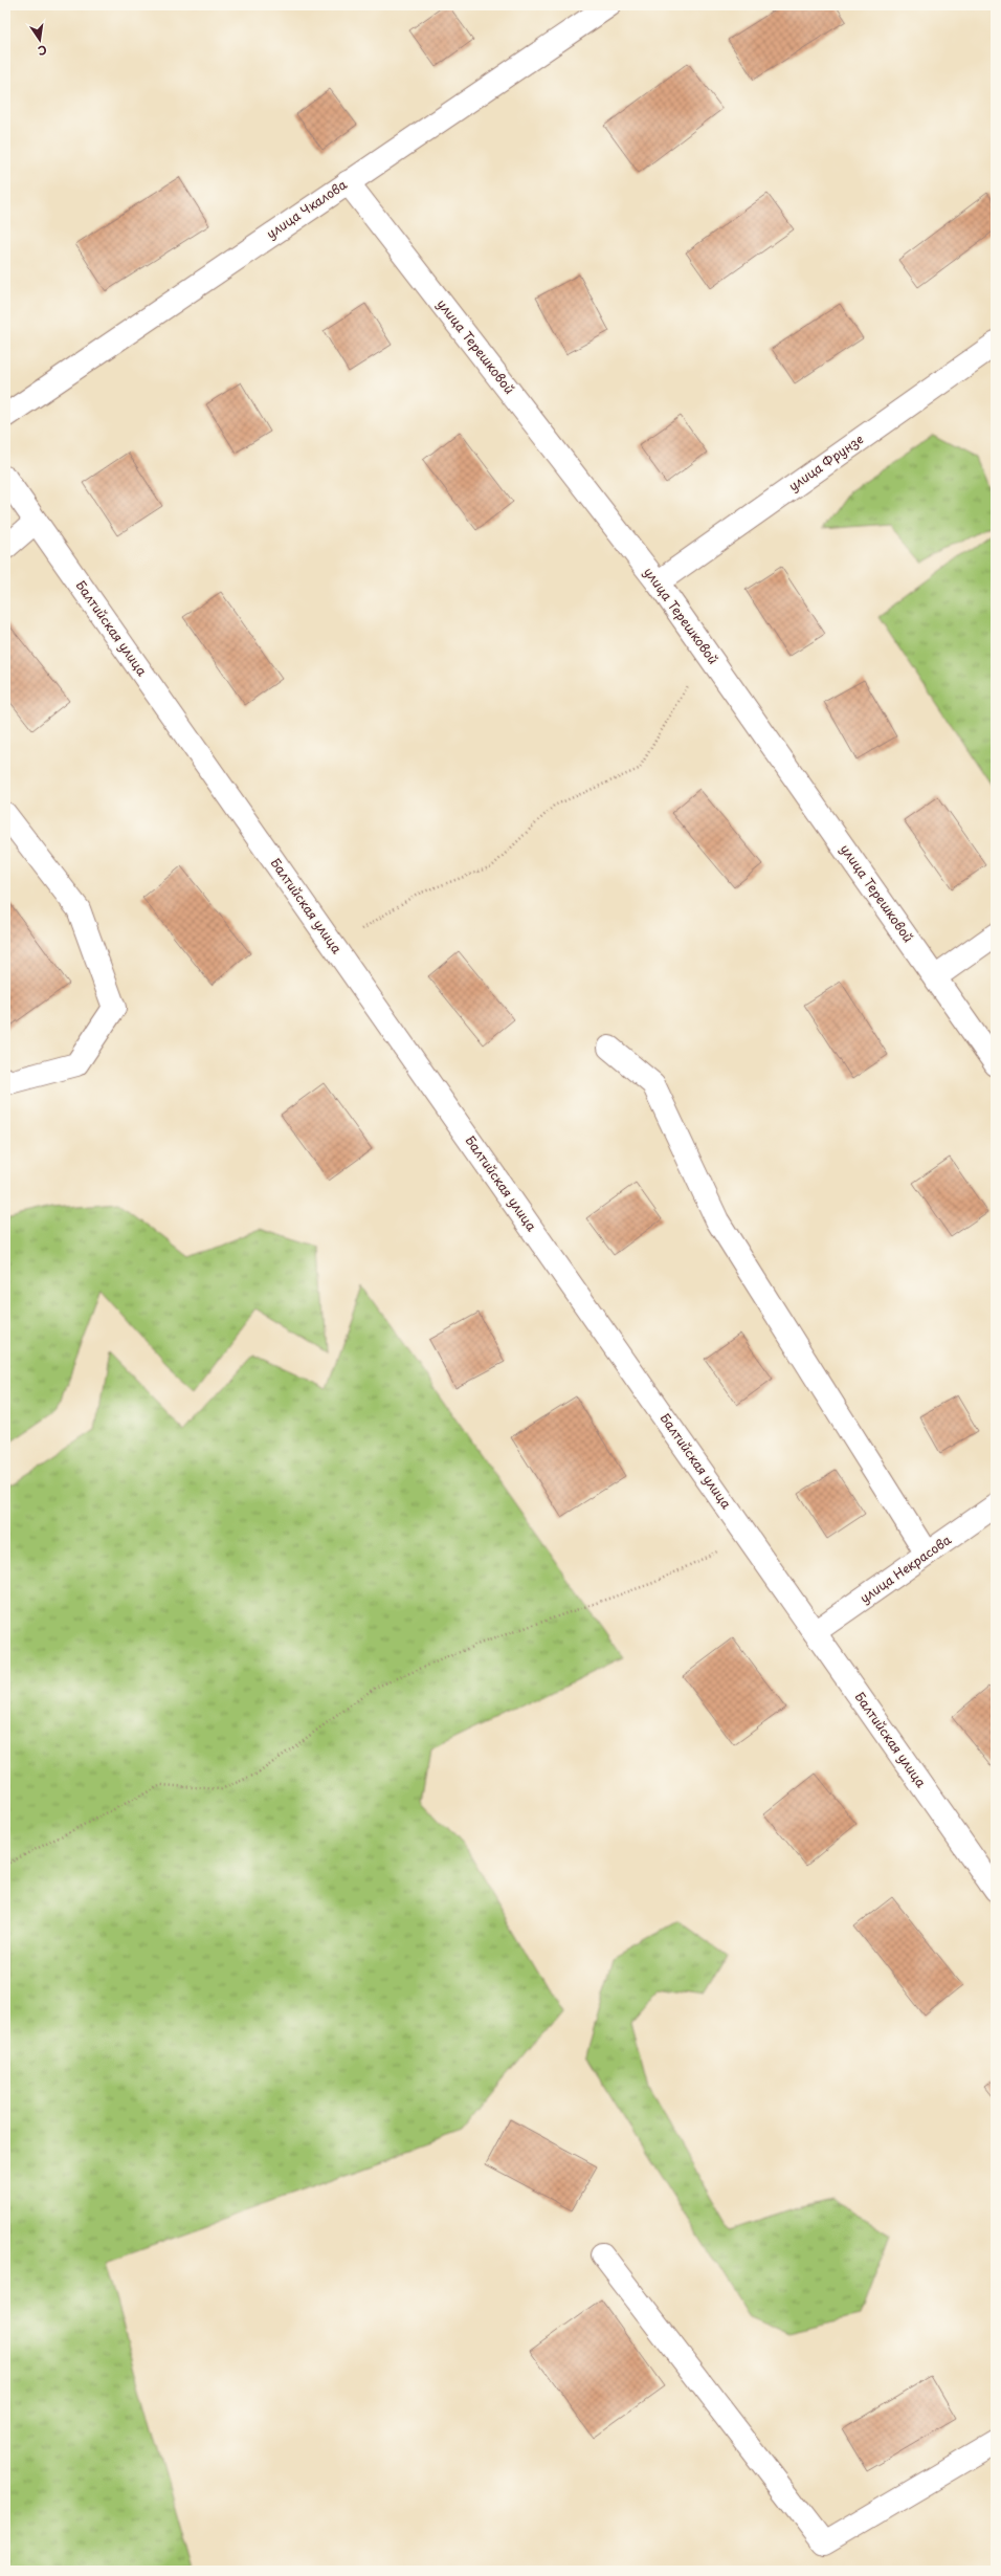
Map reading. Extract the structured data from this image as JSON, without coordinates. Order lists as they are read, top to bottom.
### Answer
{
  "streets": {
    "street": [
      "улица Чкалова",
      "улица Терешковой",
      "улица Фрунзе",
      "Балтийская улица",
      "улица Некрасова"
    ]
  },
  "crossings": [
    ["улица Чкалова", "улица Терешковой"],
    ["улица Терешковой", "улица Фрунзе"],
    ["Балтийская улица", "улица Некрасова"]
  ],
  "north": "bottom"
}
